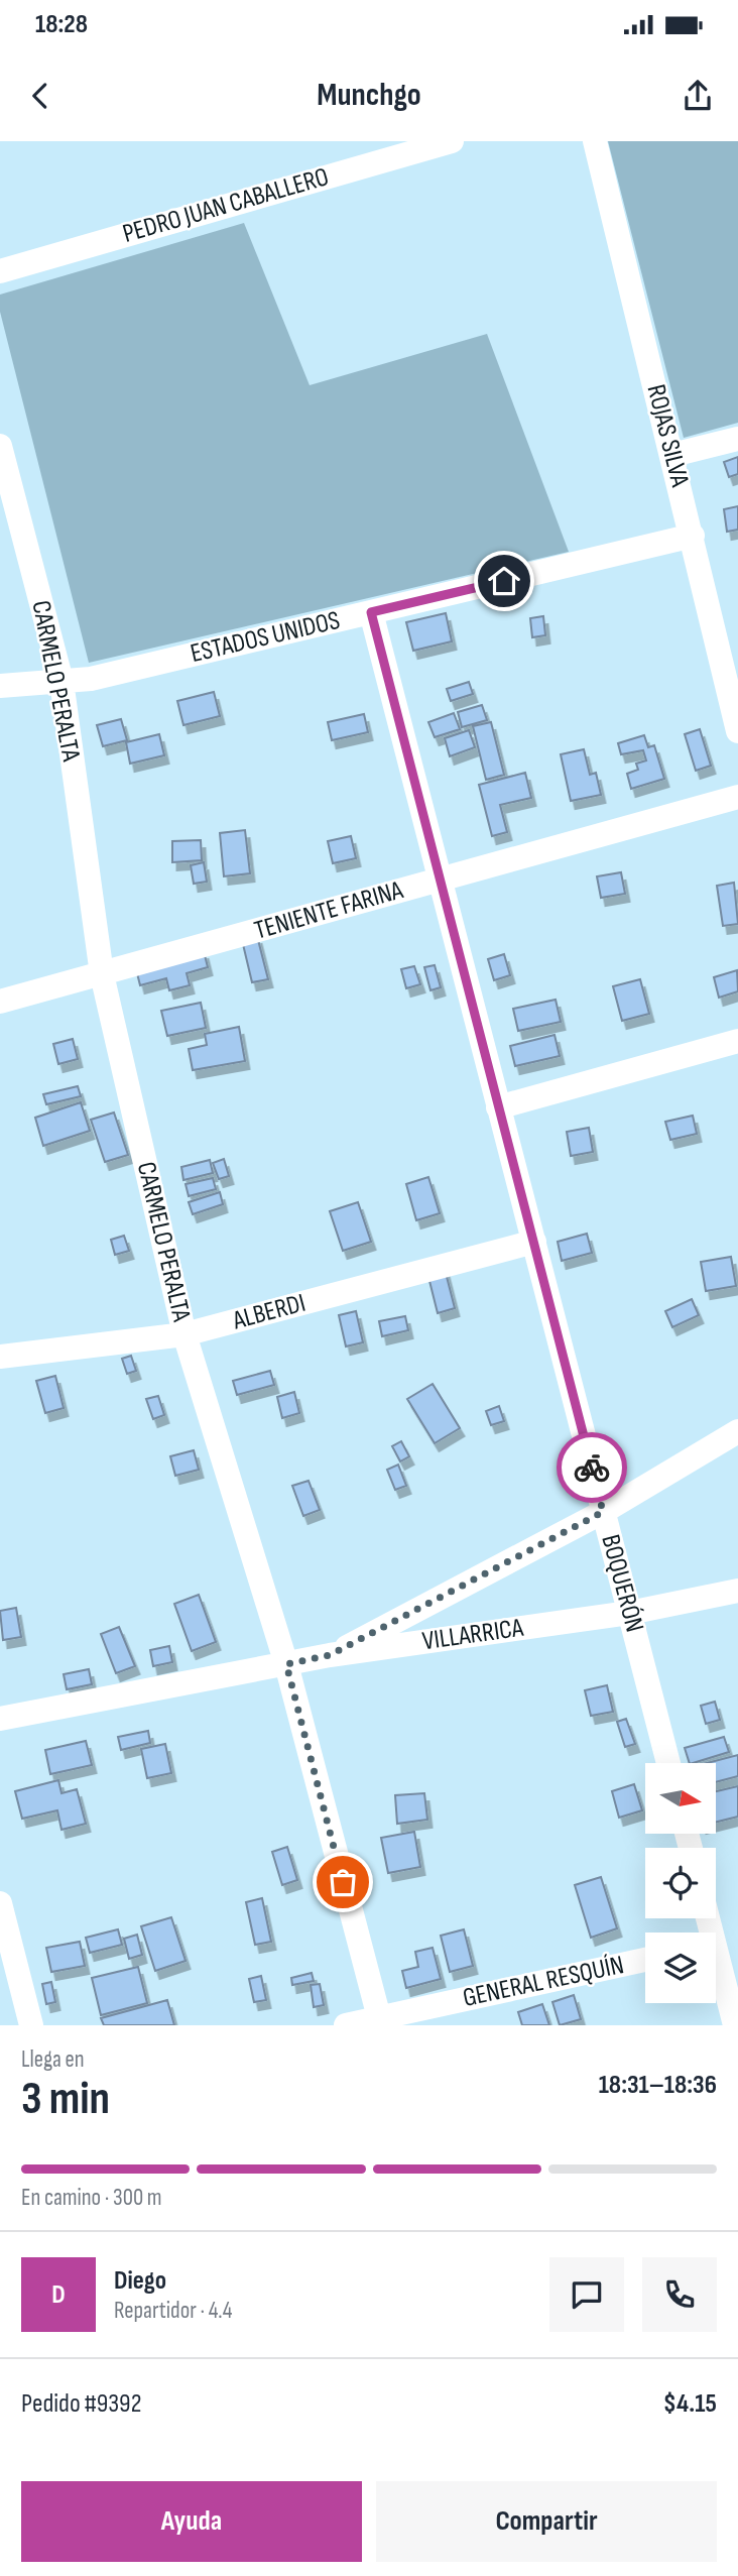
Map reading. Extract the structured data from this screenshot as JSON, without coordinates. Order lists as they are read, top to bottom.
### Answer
{
  "streets": {
    "street": [
      "PEDRO JUAN CABALLERO",
      "ROJAS SILVA",
      "ESTADOS UNIDOS",
      "CARMELO PERALTA",
      "TENIENTE FARINA",
      "ALBERDI",
      "BOQUERÓN",
      "VILLARRICA",
      "GENERAL RESQUÍN"
    ]
  },
  "crossings": [
    ["ROJAS SILVA", "ESTADOS UNIDOS"],
    ["ESTADOS UNIDOS", "CARMELO PERALTA"],
    ["ESTADOS UNIDOS", "BOQUERÓN"],
    ["CARMELO PERALTA", "TENIENTE FARINA"],
    ["CARMELO PERALTA", "ALBERDI"],
    ["CARMELO PERALTA", "VILLARRICA"],
    ["CARMELO PERALTA", "GENERAL RESQUÍN"],
    ["TENIENTE FARINA", "BOQUERÓN"],
    ["ALBERDI", "BOQUERÓN"],
    ["BOQUERÓN", "VILLARRICA"]
  ],
  "north": "right",
  "page": {
    "status": "18:28",
    "header": "Munchgo",
    "heading": ["3 min", "Llega en", "18:31–18:36"],
    "panel": [
      "Diego",
      "Repartidor · 4.4",
      "Pedido #9392",
      "$4.15"
    ],
    "bar": "En camino · 300 m",
    "round": "D",
    "buttons": ["Ayuda", "Compartir"]
  }
}
